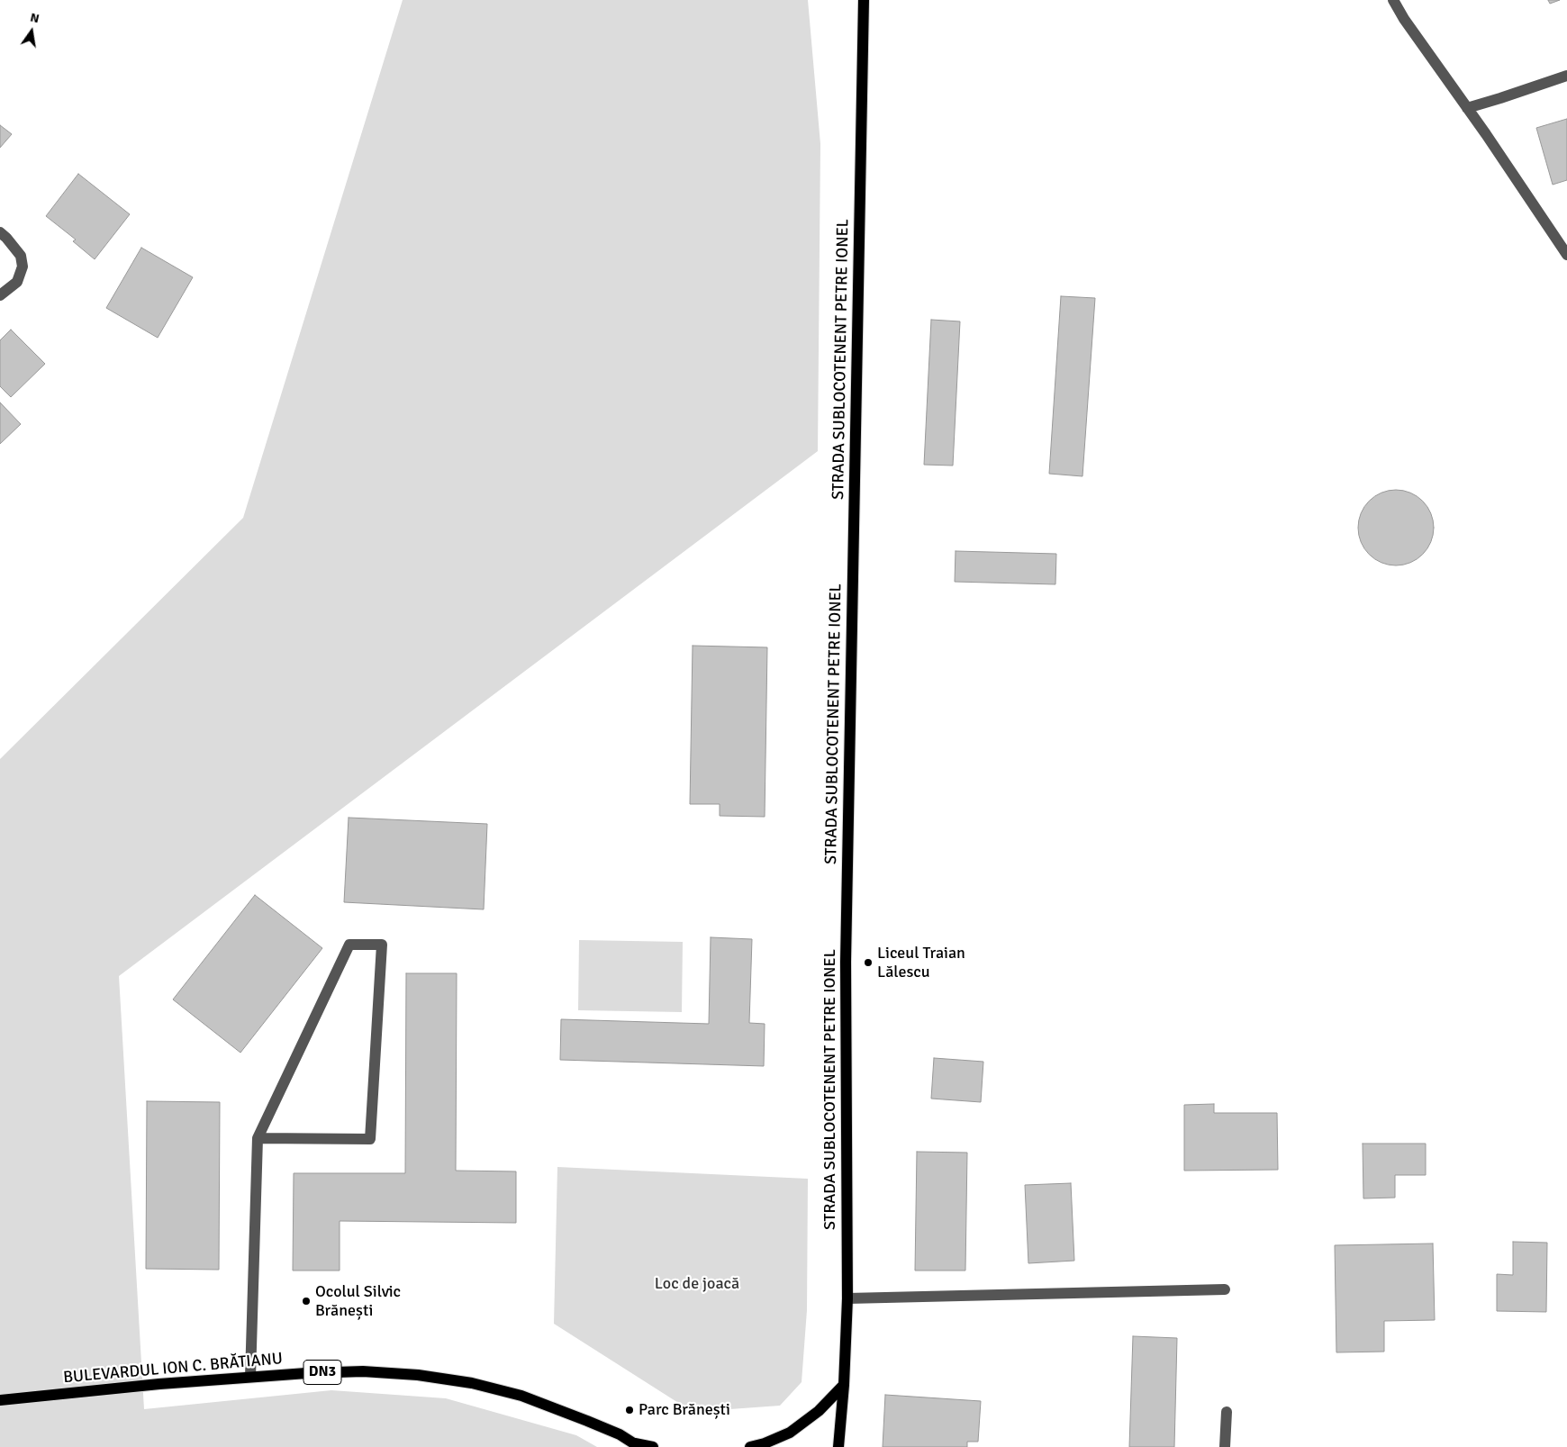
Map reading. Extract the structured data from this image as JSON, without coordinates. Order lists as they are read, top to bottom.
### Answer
{
  "streets": {
    "main road": ["STRADA SUBLOCOTENENT PETRE IONEL", "BULEVARDUL ION C. BRĂTIANU", "DN3"]
  },
  "parks": ["Loc de joacă"],
  "places": ["Liceul Traian Lălescu", "Ocolul Silvic Brănești", "Parc Brănești"],
  "north": "top"
}
